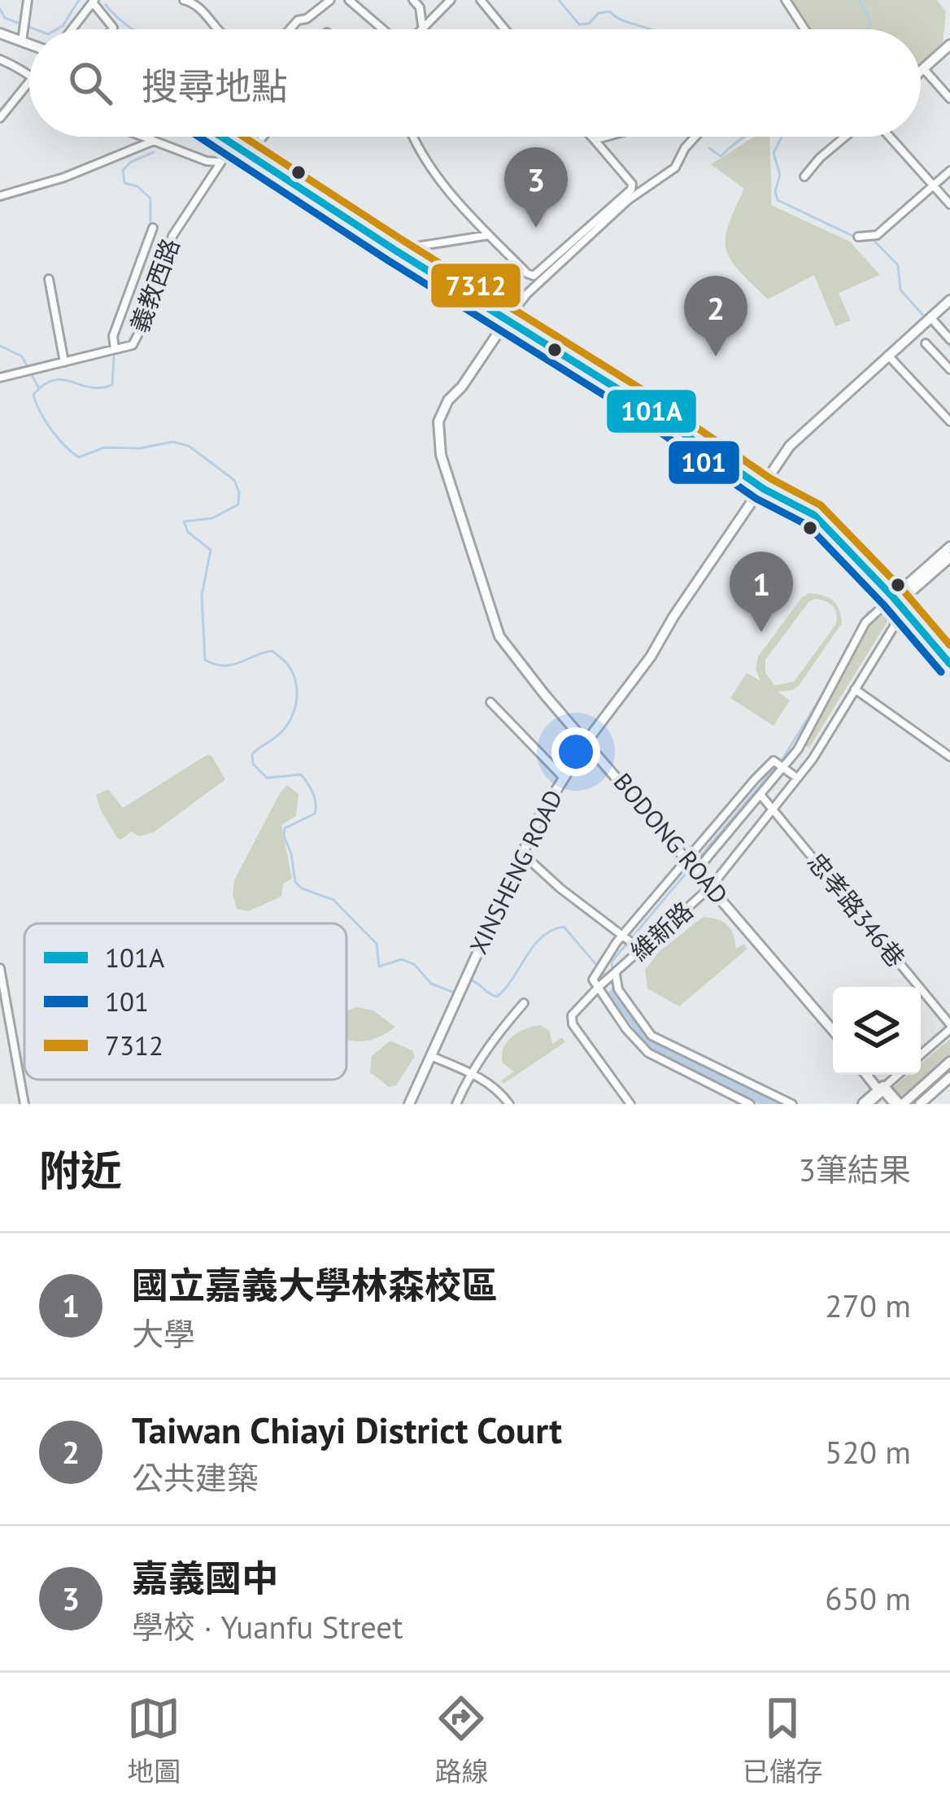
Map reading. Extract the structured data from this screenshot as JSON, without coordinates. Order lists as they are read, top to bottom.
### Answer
{
  "streets": {
    "street": [
      "義教西路",
      "BODONG ROAD",
      "XINSHENG ROAD",
      "忠孝路346巷",
      "維新路"
    ]
  },
  "crossings": [
    ["BODONG ROAD", "XINSHENG ROAD"],
    ["BODONG ROAD", "維新路"],
    ["忠孝路346巷", "維新路"]
  ],
  "lines": ["transit line 101A", "transit line 101", "transit line 7312"],
  "legend": ["101A", "101", "7312"],
  "page": {
    "search": "搜尋地點",
    "pins": ["3", "2", "1"],
    "heading": ["附近", "3筆結果"],
    "list": [
      {
        "mark": "1",
        "name": "國立嘉義大學林森校區",
        "note": "大學",
        "value": "270 m"
      },
      {
        "mark": "2",
        "name": "Taiwan Chiayi District Court",
        "note": "公共建築",
        "value": "520 m"
      },
      {
        "mark": "3",
        "name": "嘉義國中",
        "note": "學校 · Yuanfu Street",
        "value": "650 m"
      }
    ],
    "nav": ["地圖", "路線", "已儲存"]
  }
}
